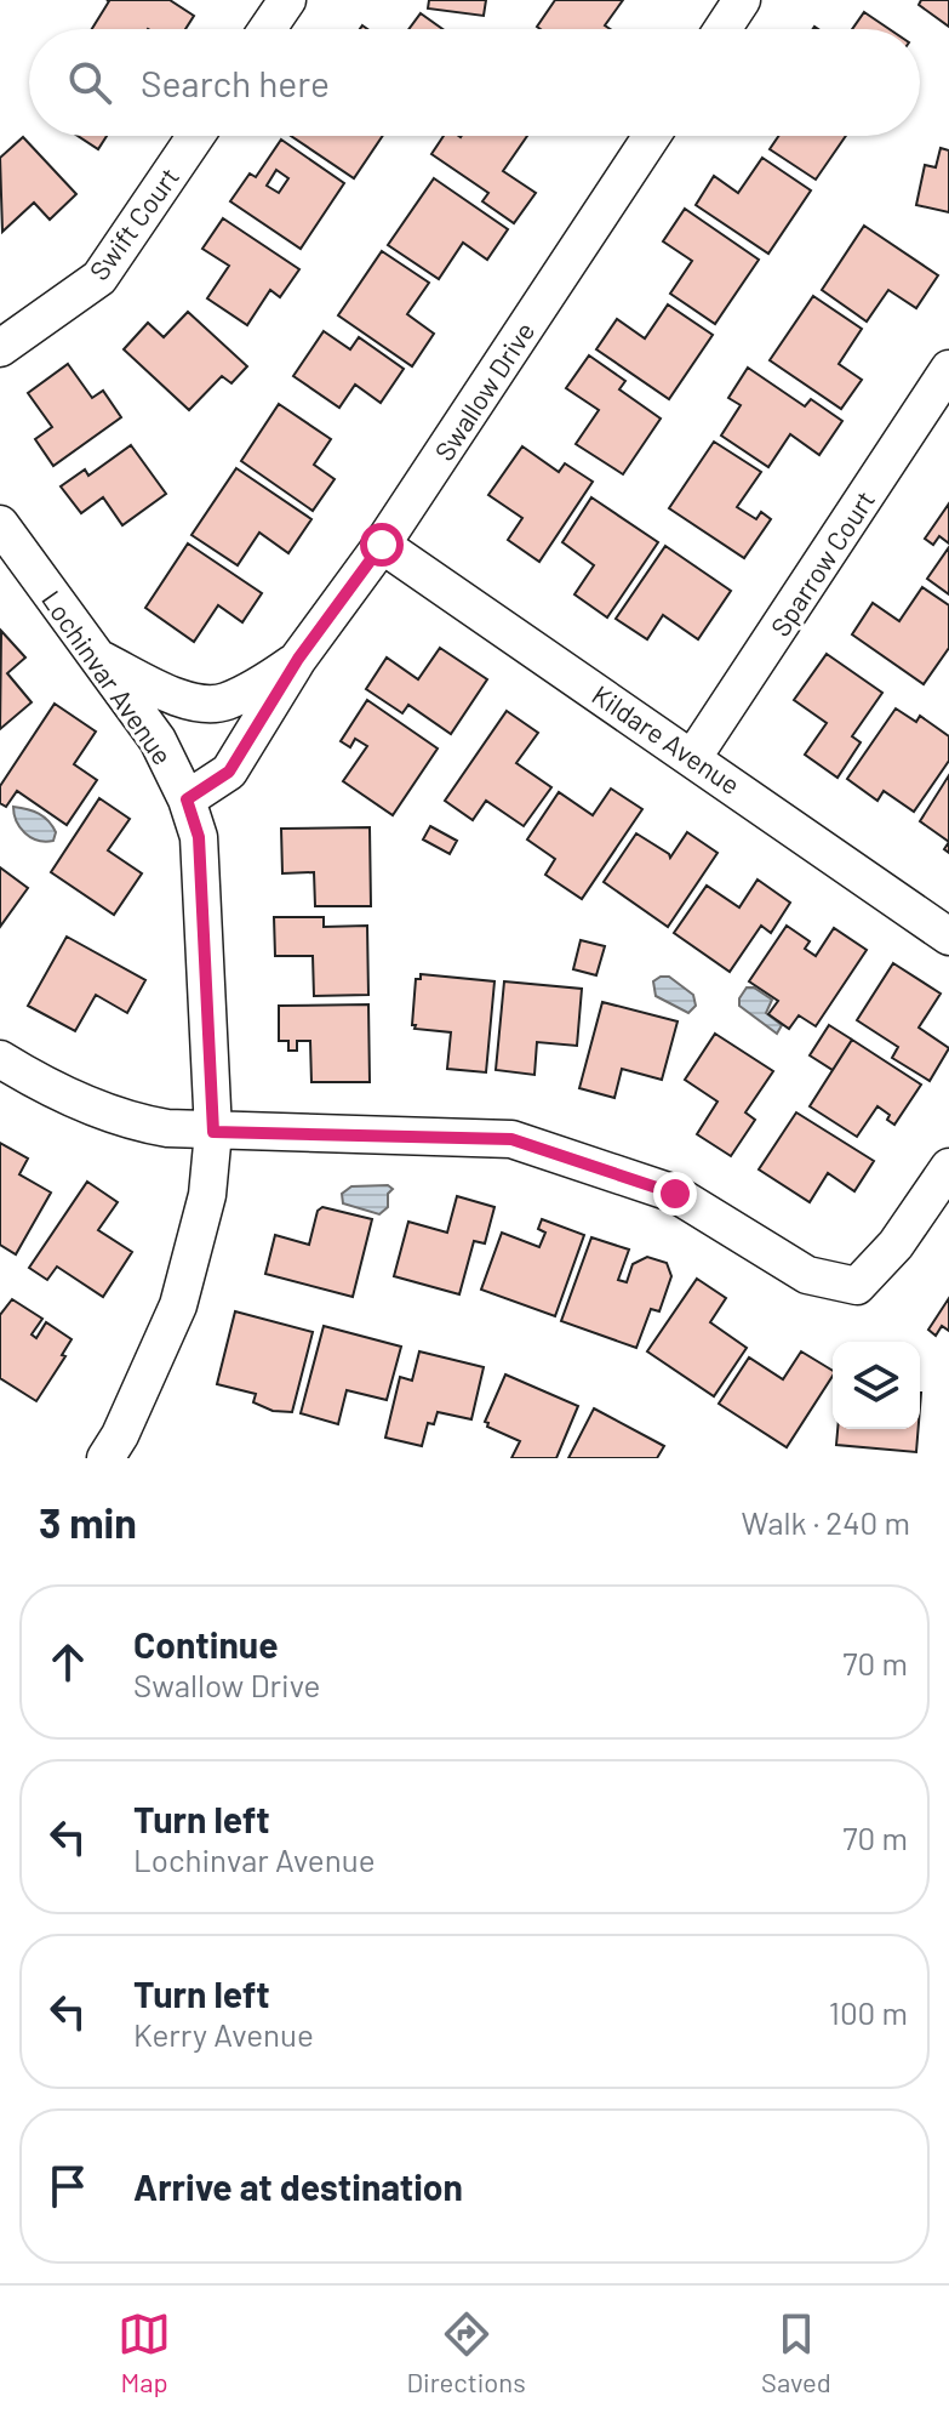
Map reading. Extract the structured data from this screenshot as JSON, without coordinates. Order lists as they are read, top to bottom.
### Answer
{
  "streets": {
    "street": [
      "Swift Court",
      "Swallow Drive",
      "Sparrow Court",
      "Lochinvar Avenue",
      "Kildare Avenue"
    ]
  },
  "crossings": [
    ["Swallow Drive", "Lochinvar Avenue"],
    ["Swallow Drive", "Kildare Avenue"],
    ["Sparrow Court", "Kildare Avenue"]
  ],
  "page": {
    "search": "Search here",
    "heading": ["3 min", "Walk · 240 m"],
    "list": [
      ["Continue", "Swallow Drive", "70 m"],
      ["Turn left", "Lochinvar Avenue", "70 m"],
      ["Turn left", "Kerry Avenue", "100 m"],
      "Arrive at destination"
    ],
    "nav": ["Map", "Directions", "Saved"]
  }
}
